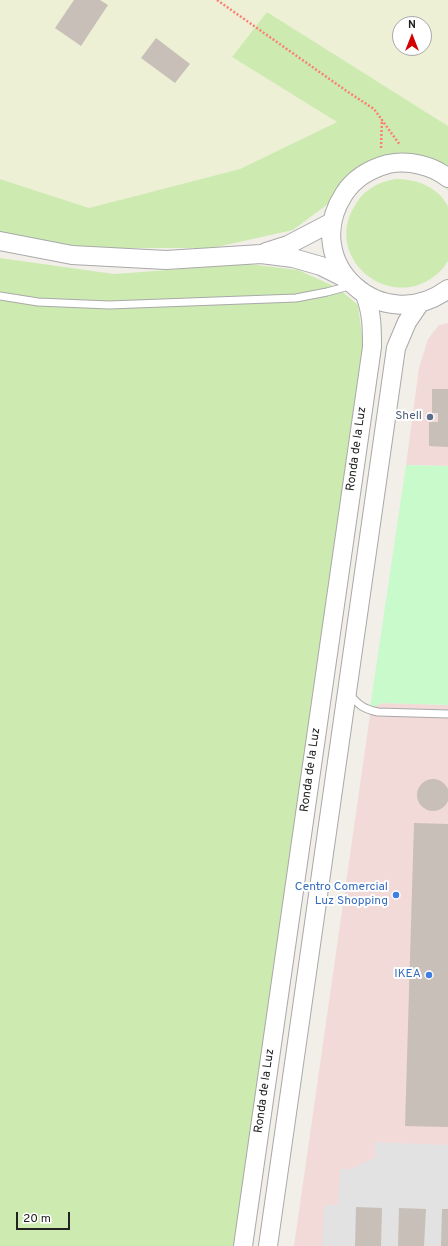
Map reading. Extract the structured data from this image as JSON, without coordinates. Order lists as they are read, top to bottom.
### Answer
{
  "streets": {
    "street": ["Ronda de la Luz"]
  },
  "places": ["Shell", "Centro Comercial Luz Shopping", "IKEA"],
  "scale_bar": "20 m",
  "north": "top"
}
